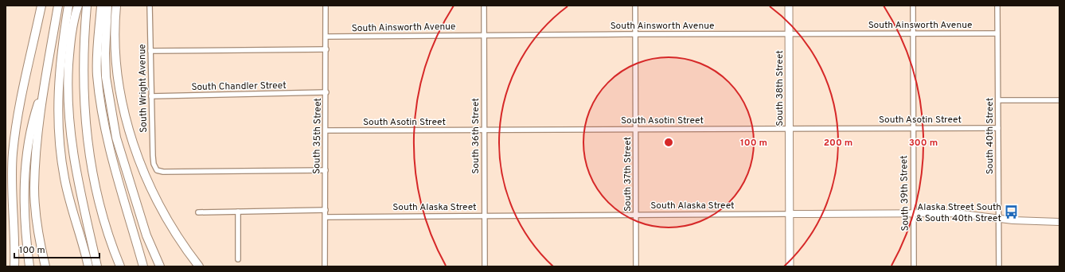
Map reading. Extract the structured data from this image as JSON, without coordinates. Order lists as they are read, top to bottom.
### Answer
{
  "streets": {
    "main road": ["South 38th Street"],
    "street": [
      "South Ainsworth Avenue",
      "South Chandler Street",
      "South Wright Avenue",
      "South Asotin Street",
      "South 35th Street",
      "South 36th Street",
      "South 40th Street",
      "South 37th Street",
      "South 39th Street",
      "South Alaska Street"
    ]
  },
  "crossings": [
    ["South Ainsworth Avenue", "South 38th Street"],
    ["South Ainsworth Avenue", "South 35th Street"],
    ["South Ainsworth Avenue", "South 36th Street"],
    ["South Ainsworth Avenue", "South 40th Street"],
    ["South Ainsworth Avenue", "South 37th Street"],
    ["South Ainsworth Avenue", "South 39th Street"],
    ["South Chandler Street", "South Wright Avenue"],
    ["South Chandler Street", "South 35th Street"],
    ["South Wright Avenue", "South 35th Street"],
    ["South 38th Street", "South Asotin Street"],
    ["South 38th Street", "South Alaska Street"],
    ["South Asotin Street", "South 35th Street"],
    ["South Asotin Street", "South 36th Street"],
    ["South Asotin Street", "South 40th Street"],
    ["South Asotin Street", "South 37th Street"],
    ["South Asotin Street", "South 39th Street"],
    ["South 35th Street", "South Alaska Street"],
    ["South 36th Street", "South Alaska Street"],
    ["South 40th Street", "South Alaska Street"],
    ["South 37th Street", "South Alaska Street"],
    ["South 39th Street", "South Alaska Street"]
  ],
  "places": {
    "bus stop": ["Alaska Street South & South 40th Street"]
  },
  "scale_bar": "100 m",
  "rings": ["100 m", "200 m", "300 m"]
}
